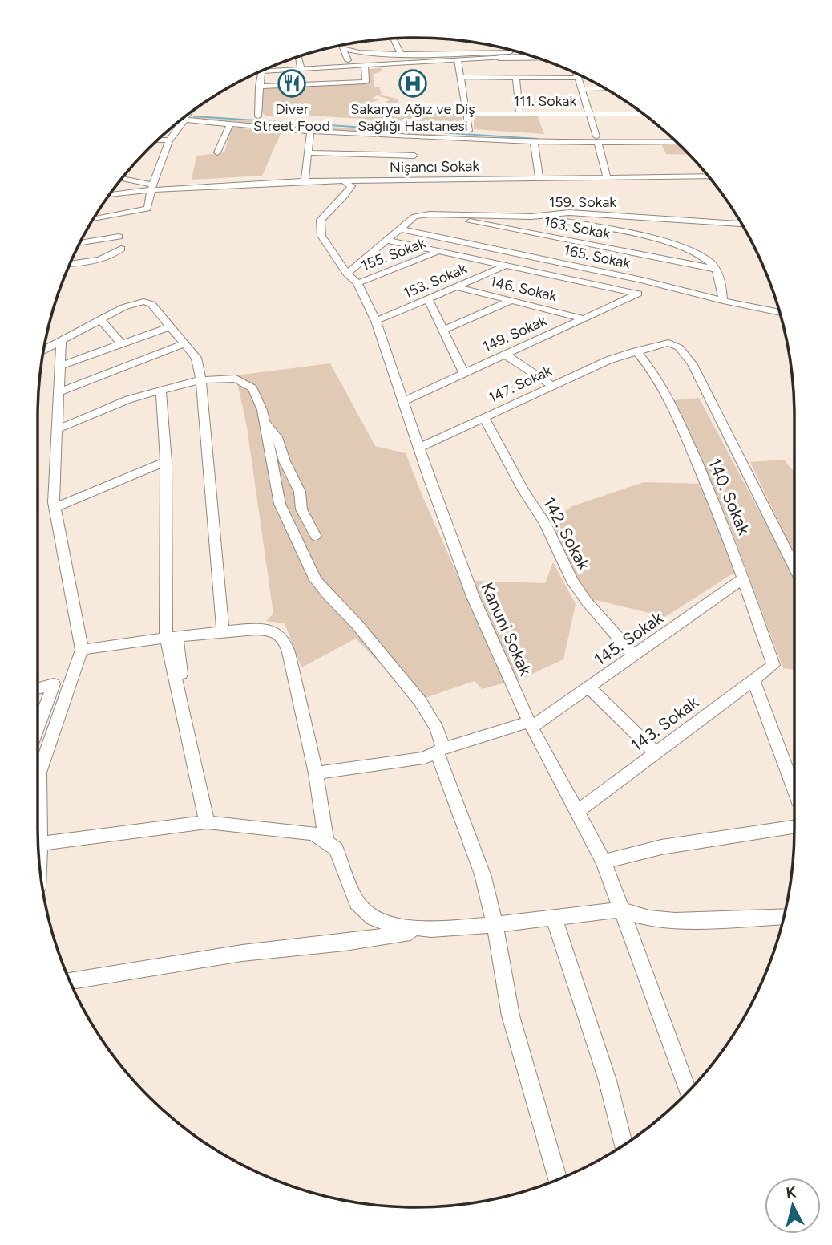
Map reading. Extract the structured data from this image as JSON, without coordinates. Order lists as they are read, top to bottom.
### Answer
{
  "streets": {
    "street": [
      "111. Sokak",
      "Nişancı Sokak",
      "159. Sokak",
      "163. Sokak",
      "155. Sokak",
      "165. Sokak",
      "153. Sokak",
      "146. Sokak",
      "149. Sokak",
      "147. Sokak",
      "140. Sokak",
      "142. Sokak",
      "Kanuni Sokak",
      "145. Sokak",
      "143. Sokak"
    ]
  },
  "crossings": [
    ["Nişancı Sokak", "Kanuni Sokak"],
    ["159. Sokak", "163. Sokak"],
    ["159. Sokak", "165. Sokak"],
    ["155. Sokak", "Kanuni Sokak"],
    ["153. Sokak", "146. Sokak"],
    ["153. Sokak", "149. Sokak"],
    ["153. Sokak", "Kanuni Sokak"],
    ["146. Sokak", "149. Sokak"],
    ["149. Sokak", "Kanuni Sokak"],
    ["147. Sokak", "140. Sokak"],
    ["147. Sokak", "142. Sokak"],
    ["147. Sokak", "Kanuni Sokak"],
    ["140. Sokak", "145. Sokak"],
    ["140. Sokak", "143. Sokak"],
    ["142. Sokak", "145. Sokak"],
    ["Kanuni Sokak", "145. Sokak"],
    ["Kanuni Sokak", "143. Sokak"]
  ],
  "places": {
    "restaurant": ["Diver Street Food"],
    "hospital": ["Sakarya Ağız ve Diş Sağlığı Hastanesi"]
  },
  "north": "top"
}
